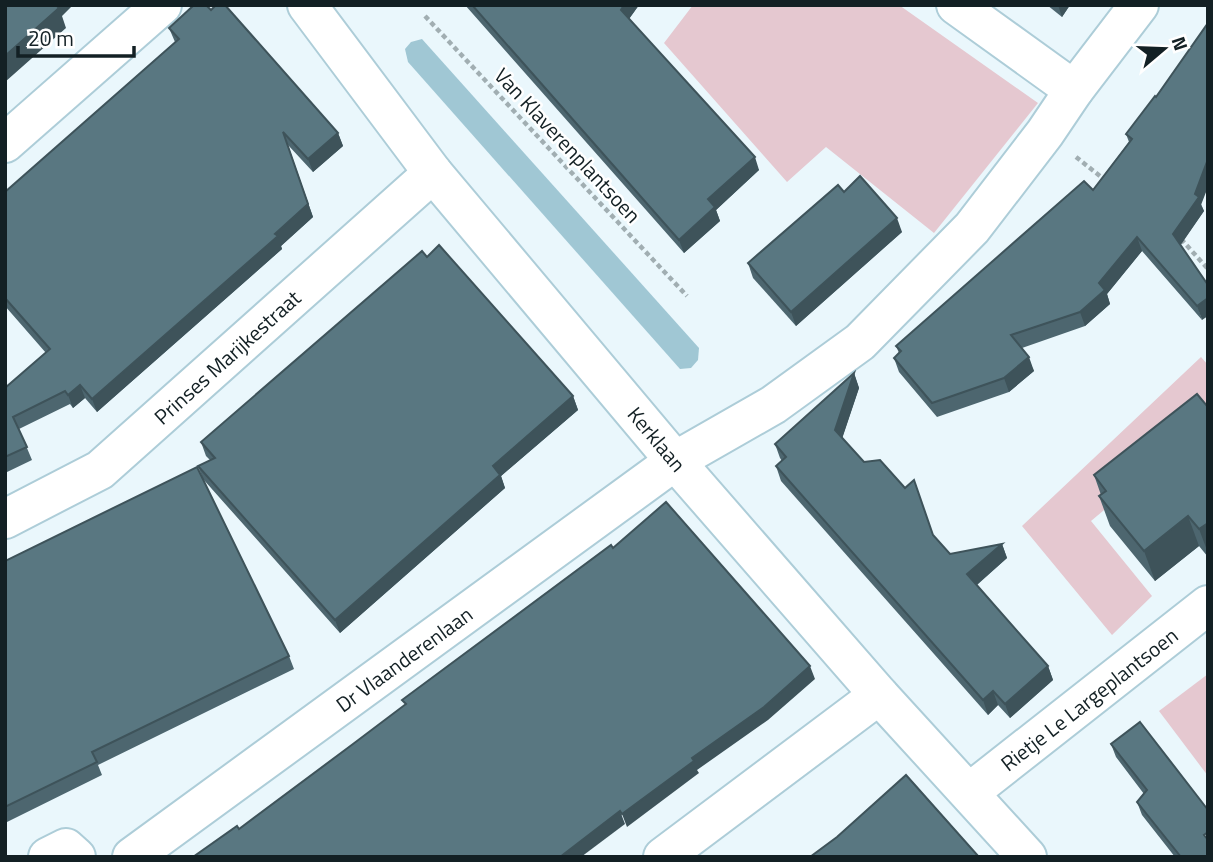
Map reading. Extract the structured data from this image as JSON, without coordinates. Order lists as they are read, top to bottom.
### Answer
{
  "streets": {
    "street": [
      "Prinses Marijkestraat",
      "Kerklaan",
      "Dr Vlaanderenlaan",
      "Rietje Le Largeplantsoen"
    ],
    "path": ["Van Klaverenplantsoen"]
  },
  "crossings": [
    ["Prinses Marijkestraat", "Kerklaan"],
    ["Kerklaan", "Dr Vlaanderenlaan"],
    ["Kerklaan", "Rietje Le Largeplantsoen"]
  ],
  "scale_bar": "20 m",
  "north": "right"
}
